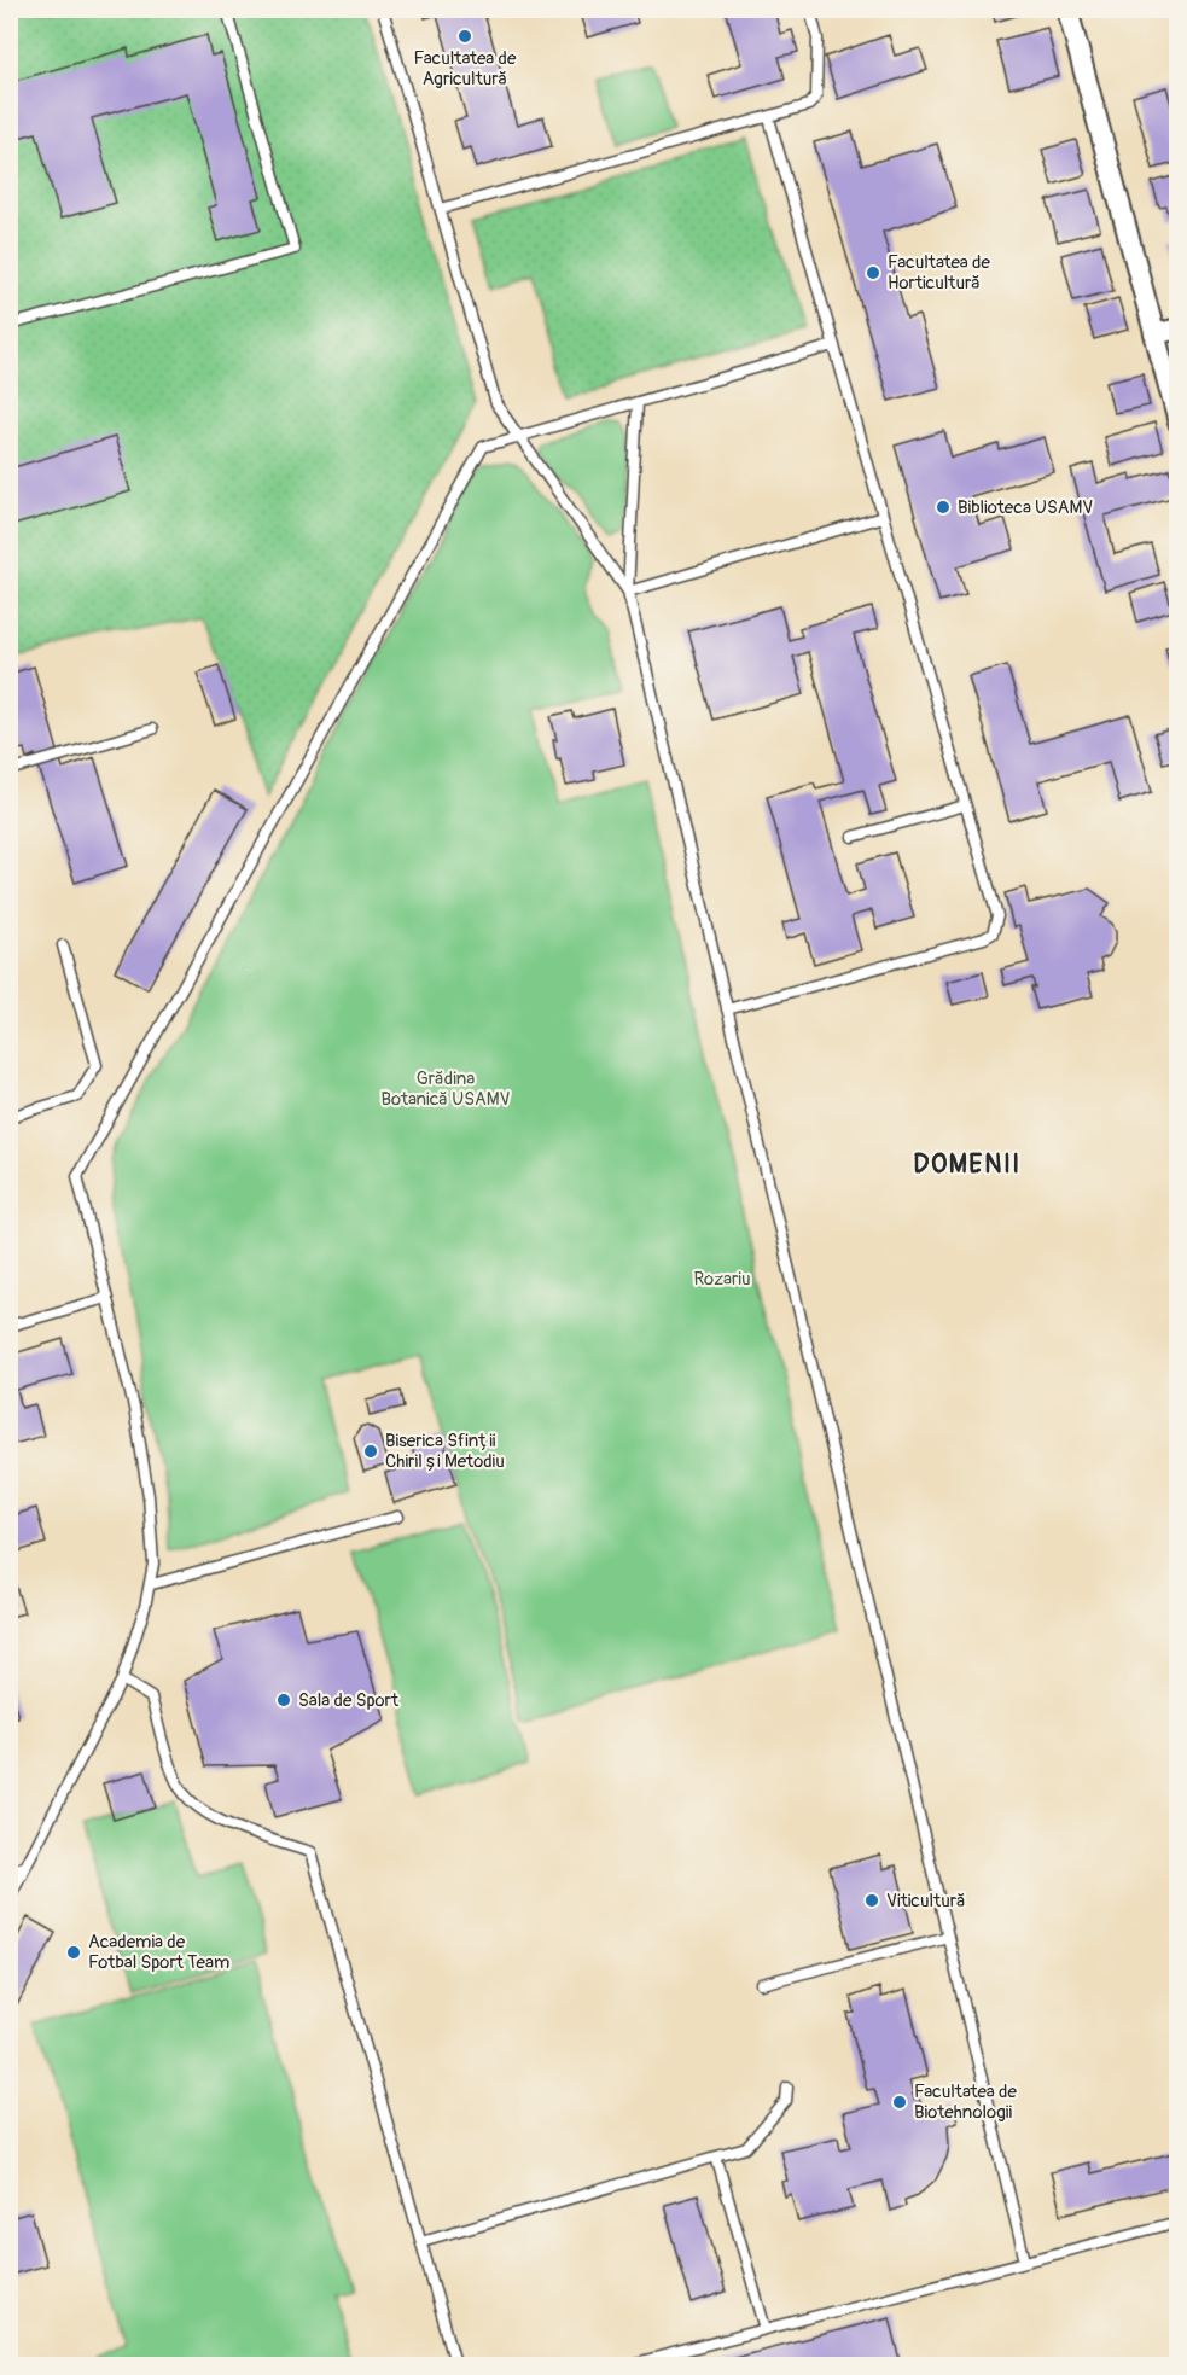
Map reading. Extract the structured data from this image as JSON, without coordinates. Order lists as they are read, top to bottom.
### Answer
{
  "districts": ["DOMENII"],
  "parks": ["Grădina Botanică USAMV", "Rozariu"],
  "places": [
    "Facultatea de Agricultură",
    "Facultatea de Horticultură",
    "Biblioteca USAMV",
    "Biserica Sfinții Chiril și Metodiu",
    "Sala de Sport",
    "Viticultură",
    "Academia de Fotbal Sport Team",
    "Facultatea de Biotehnologii"
  ]
}
